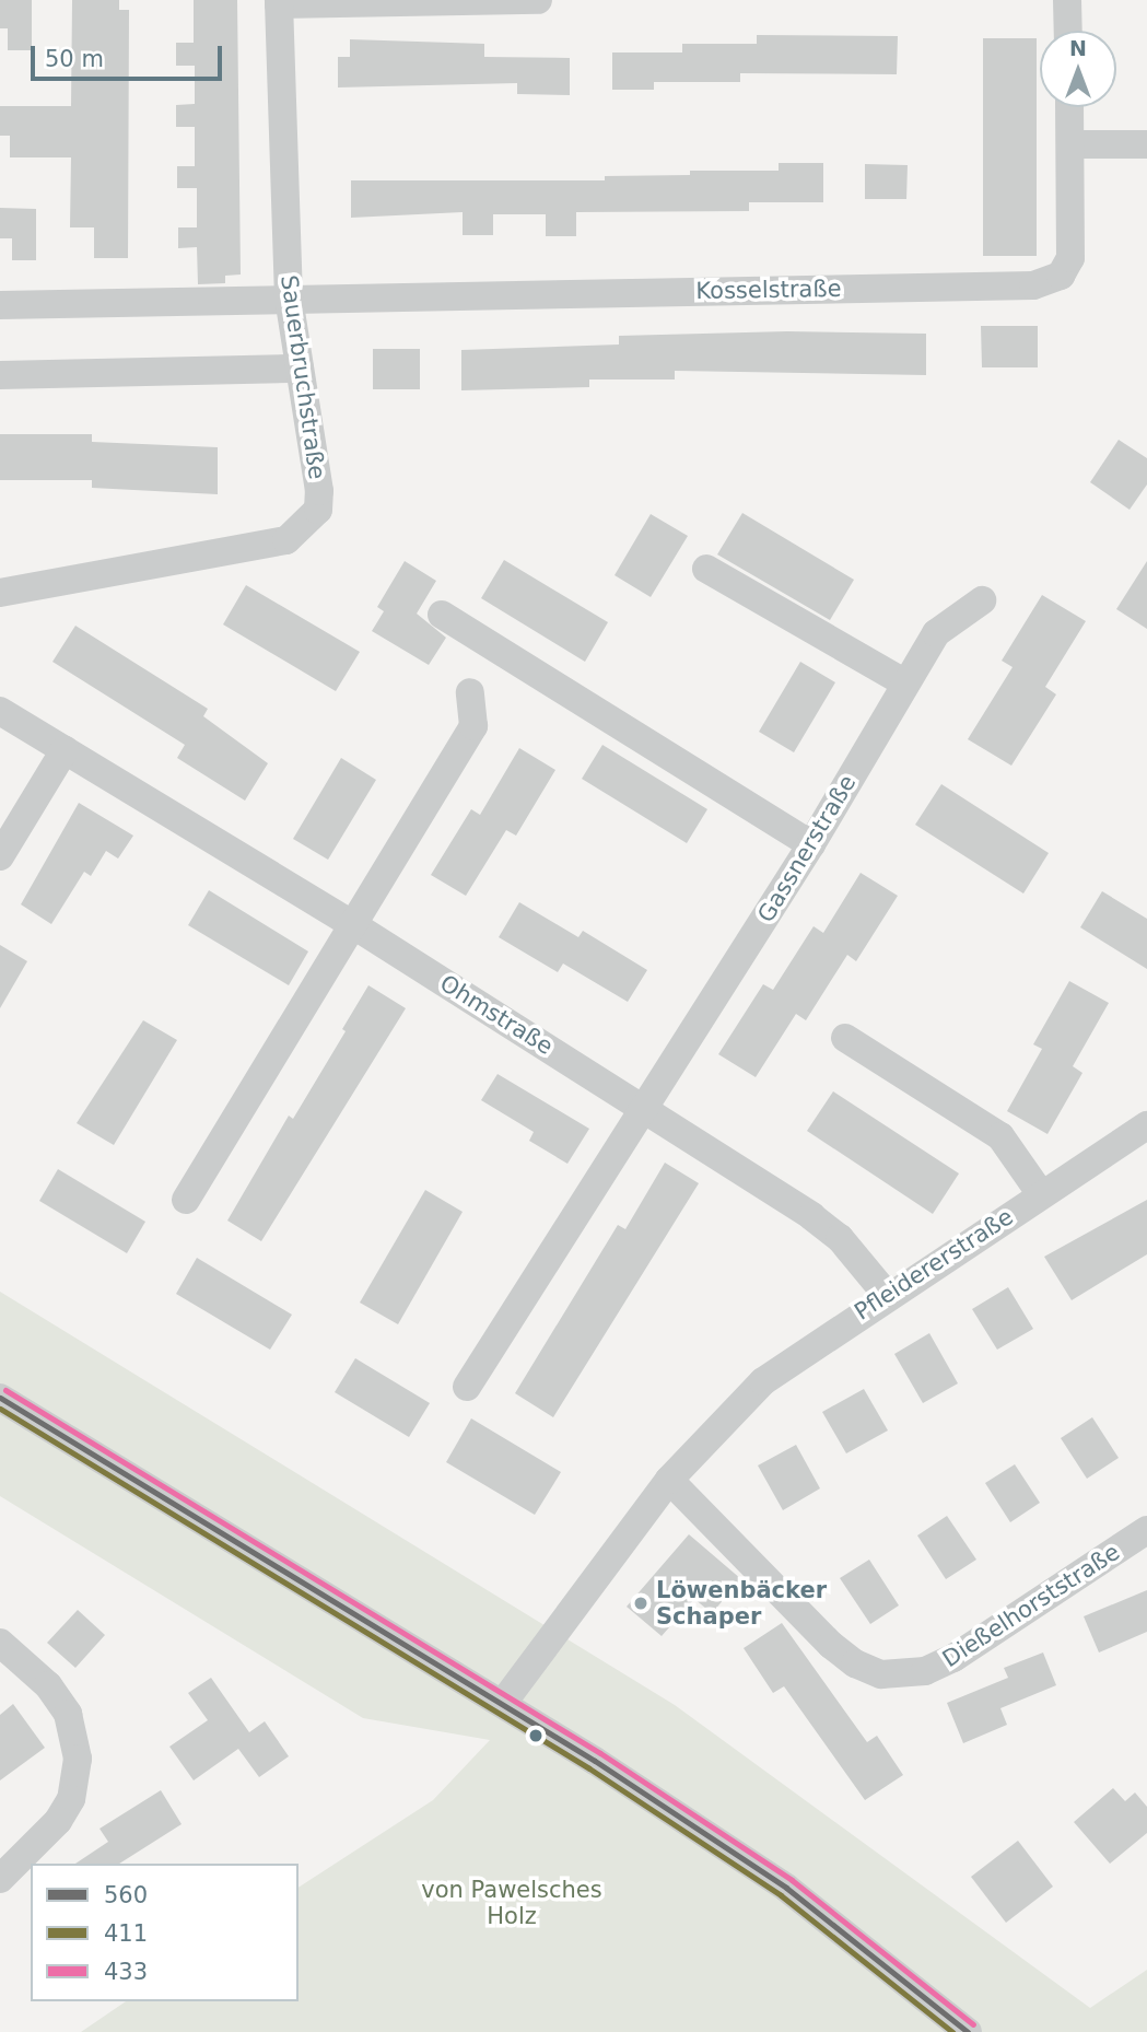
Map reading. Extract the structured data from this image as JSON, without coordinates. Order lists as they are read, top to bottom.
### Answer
{
  "streets": {
    "street": [
      "Kosselstraße",
      "Sauerbruchstraße",
      "Gassnerstraße",
      "Ohmstraße",
      "Pfleidererstraße",
      "Dießelhorststraße"
    ]
  },
  "crossings": [
    ["Kosselstraße", "Sauerbruchstraße"],
    ["Gassnerstraße", "Ohmstraße"],
    ["Ohmstraße", "Pfleidererstraße"],
    ["Pfleidererstraße", "Dießelhorststraße"]
  ],
  "parks": ["von Pawelsches Holz"],
  "places": ["Löwenbäcker Schaper"],
  "lines": ["transit line 433", "transit line 560", "transit line 411"],
  "legend": ["560", "411", "433"],
  "scale_bar": "50 m",
  "north": "top"
}
